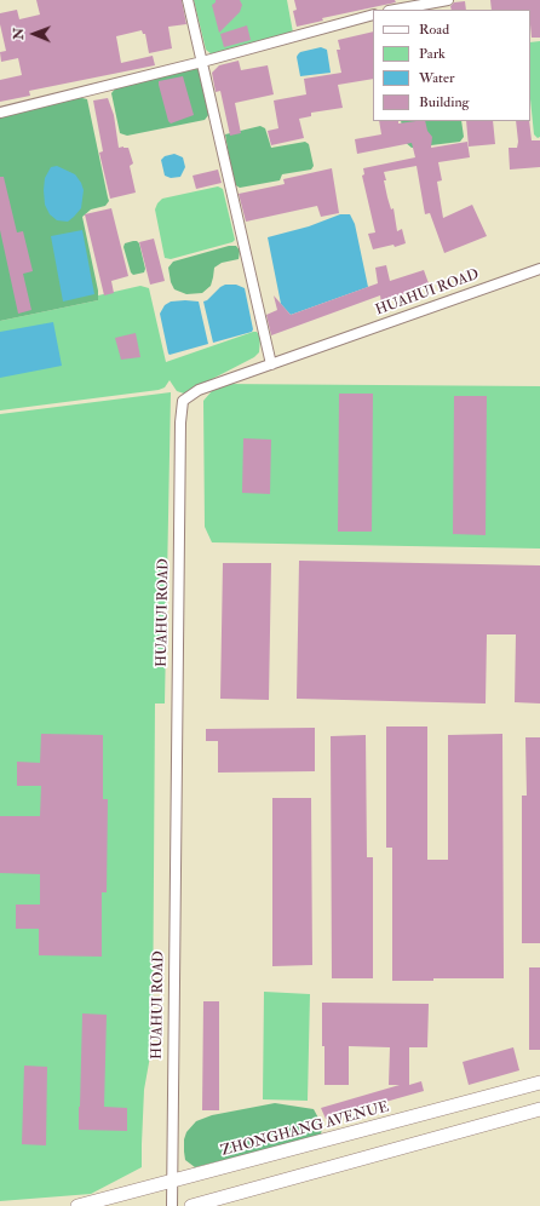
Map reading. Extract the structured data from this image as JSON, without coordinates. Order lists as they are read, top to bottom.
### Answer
{
  "streets": {
    "main road": ["ZHONGHANG AVENUE"],
    "street": ["HUAHUI ROAD"]
  },
  "crossings": [
    ["HUAHUI ROAD", "ZHONGHANG AVENUE"]
  ],
  "legend": [
    "Road",
    "Park",
    "Water",
    "Building"
  ],
  "north": "left"
}
